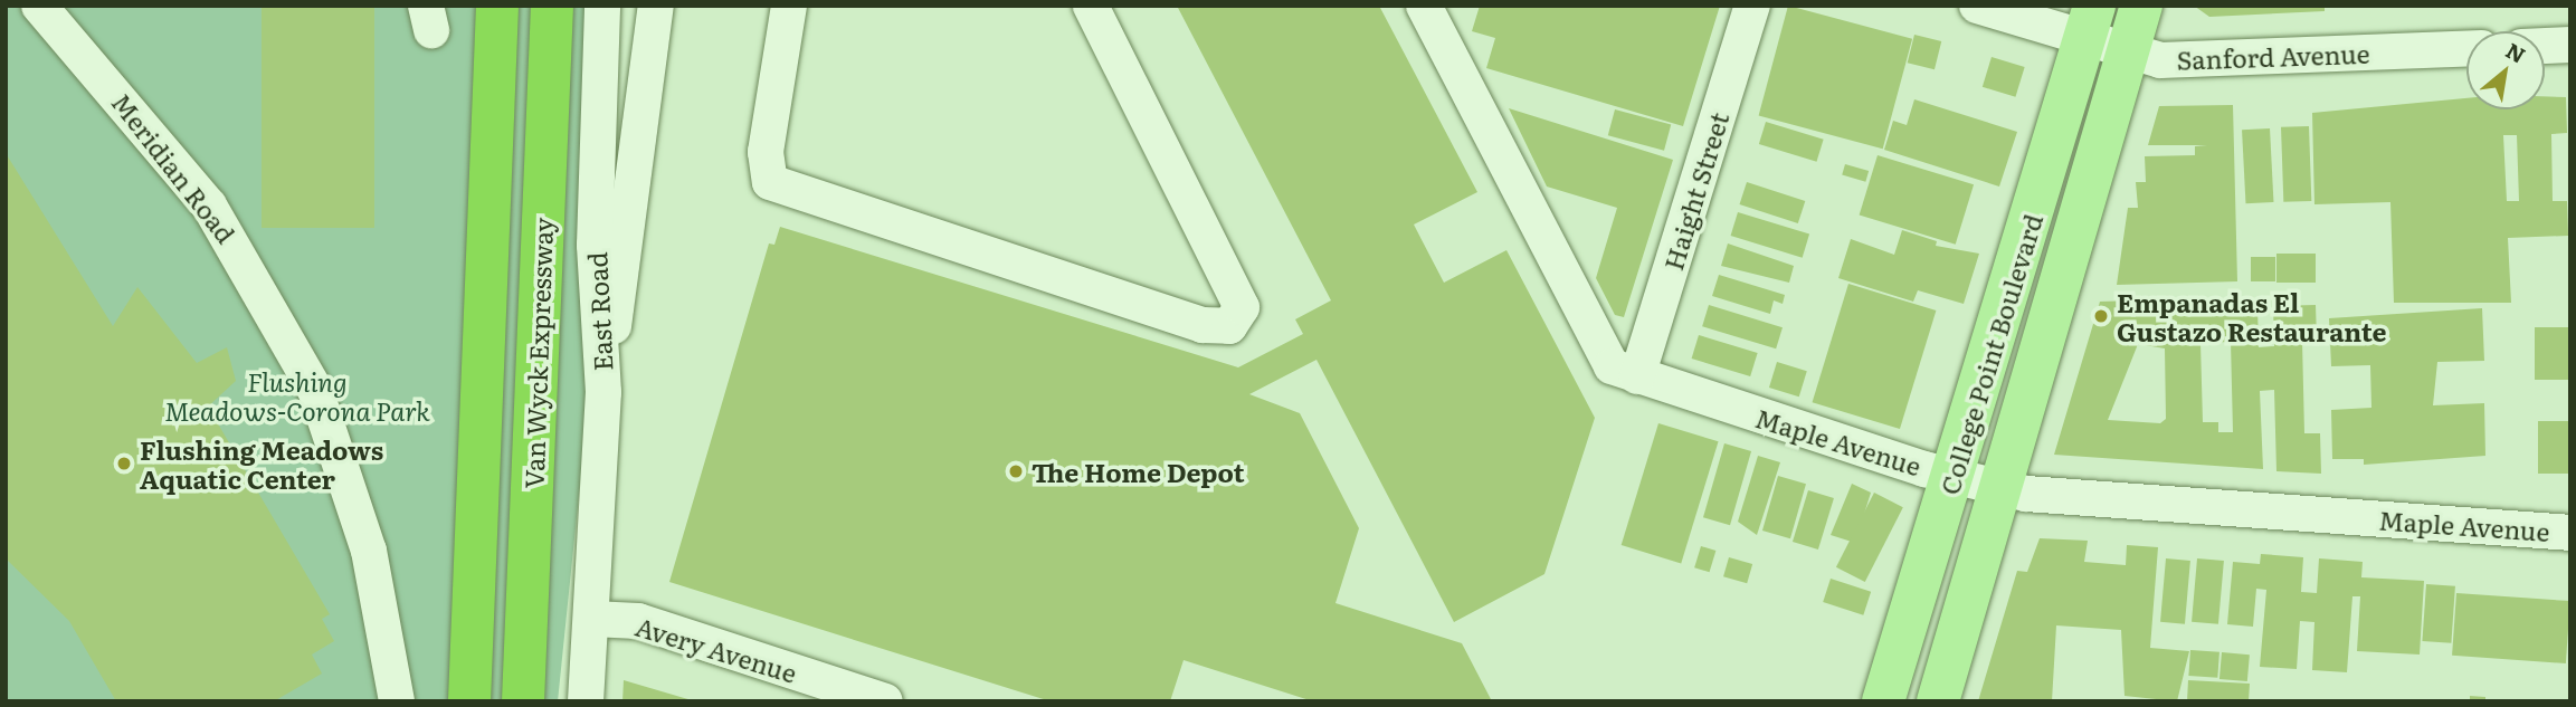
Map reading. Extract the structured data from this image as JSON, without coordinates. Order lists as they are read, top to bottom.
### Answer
{
  "streets": {
    "highway": ["Van Wyck Expressway"],
    "main road": ["College Point Boulevard"],
    "street": [
      "Sanford Avenue",
      "Meridian Road",
      "Haight Street",
      "East Road",
      "Maple Avenue",
      "Avery Avenue"
    ]
  },
  "crossings": [
    ["Sanford Avenue", "College Point Boulevard"],
    ["Haight Street", "Maple Avenue"],
    ["East Road", "Avery Avenue"],
    ["College Point Boulevard", "Maple Avenue"]
  ],
  "parks": ["Flushing Meadows-Corona Park"],
  "places": ["Empanadas El Gustazo Restaurante", "Flushing Meadows Aquatic Center", "The Home Depot"],
  "north": "top right"
}
